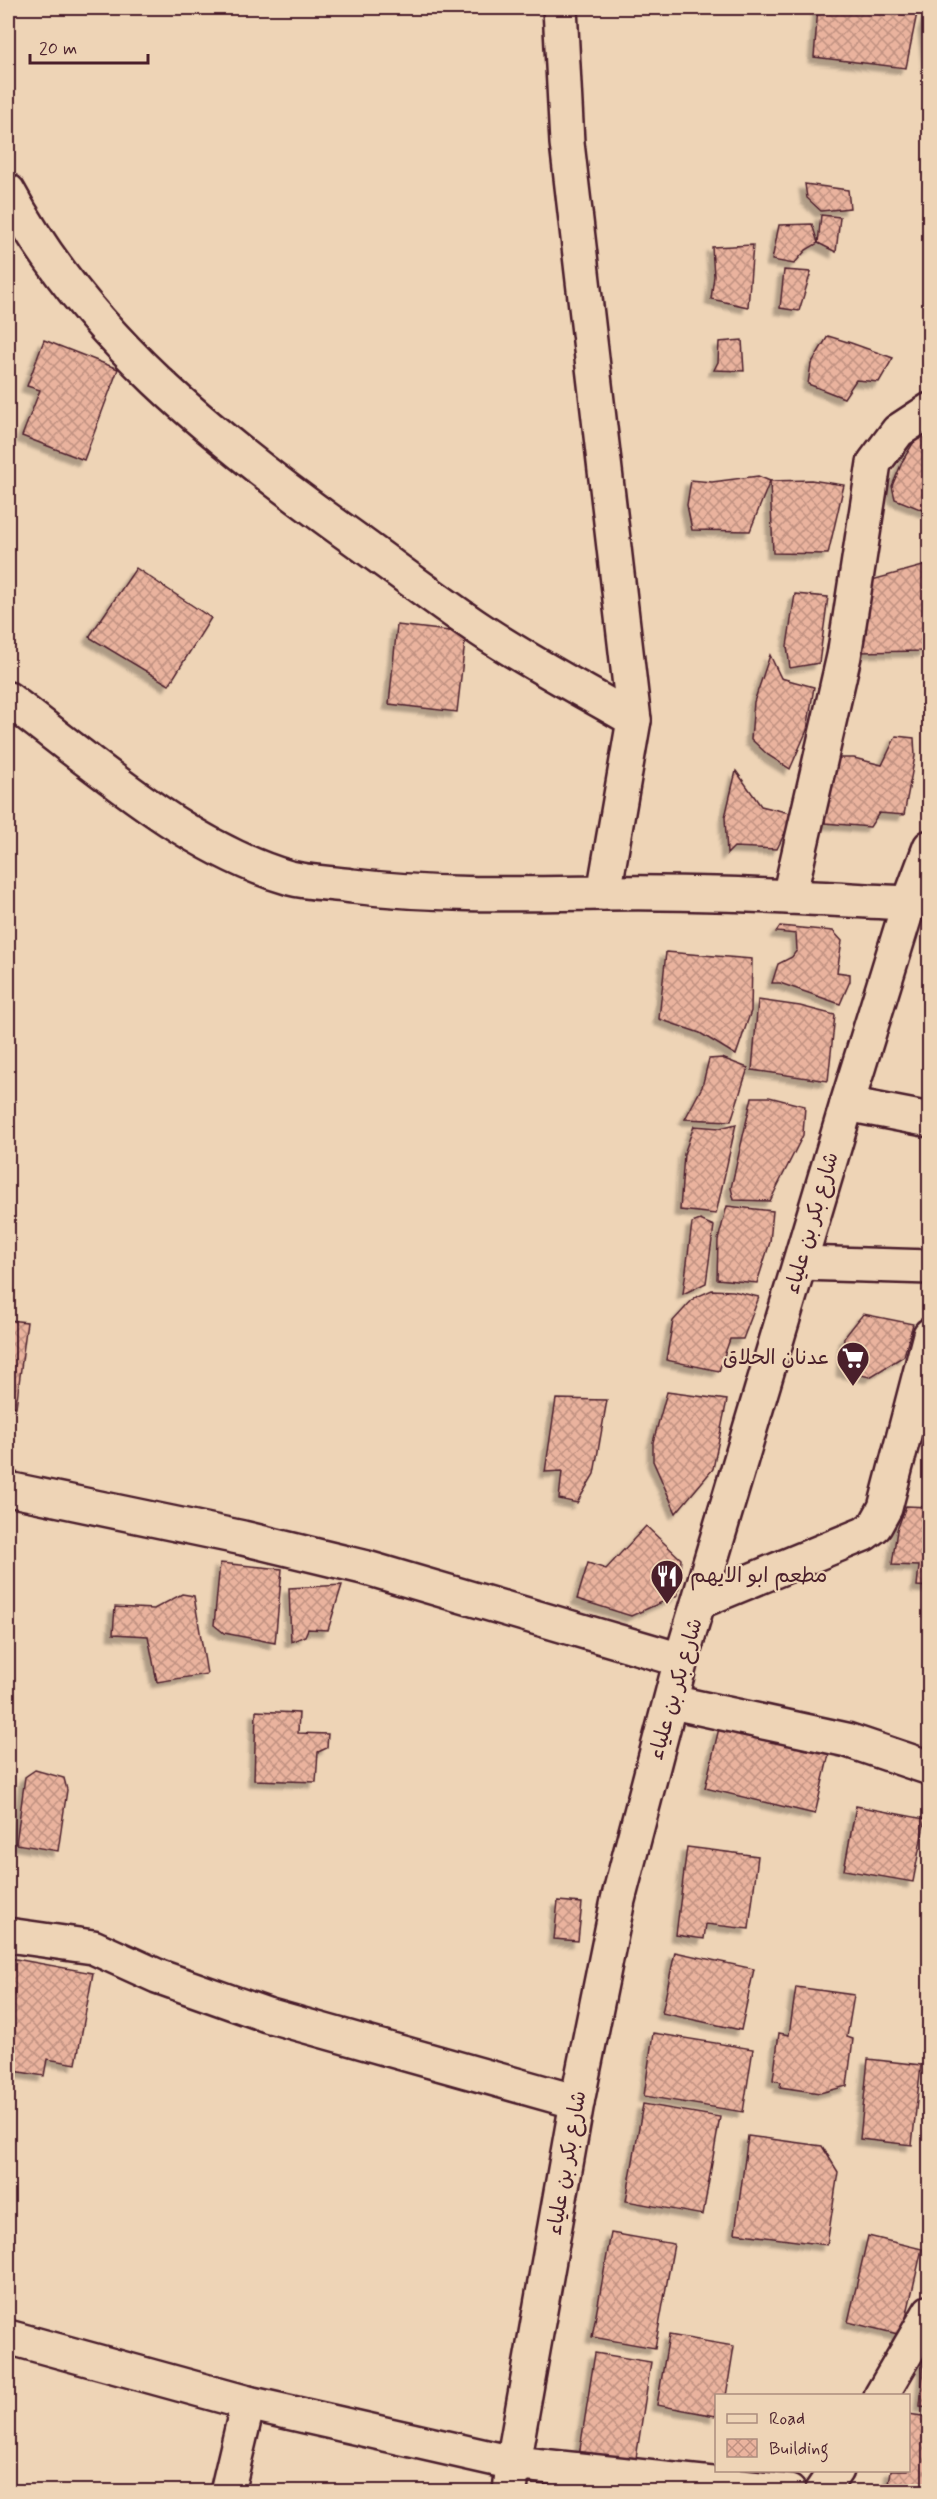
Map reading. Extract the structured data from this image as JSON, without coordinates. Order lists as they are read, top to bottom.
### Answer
{
  "streets": {
    "street": ["شارع بكر بن علياء"]
  },
  "places": {
    "supermarket": ["عدنان الحلاق"],
    "restaurant": ["مطعم ابو الايهم"]
  },
  "legend": ["Road", "Building"],
  "scale_bar": "20 m"
}
